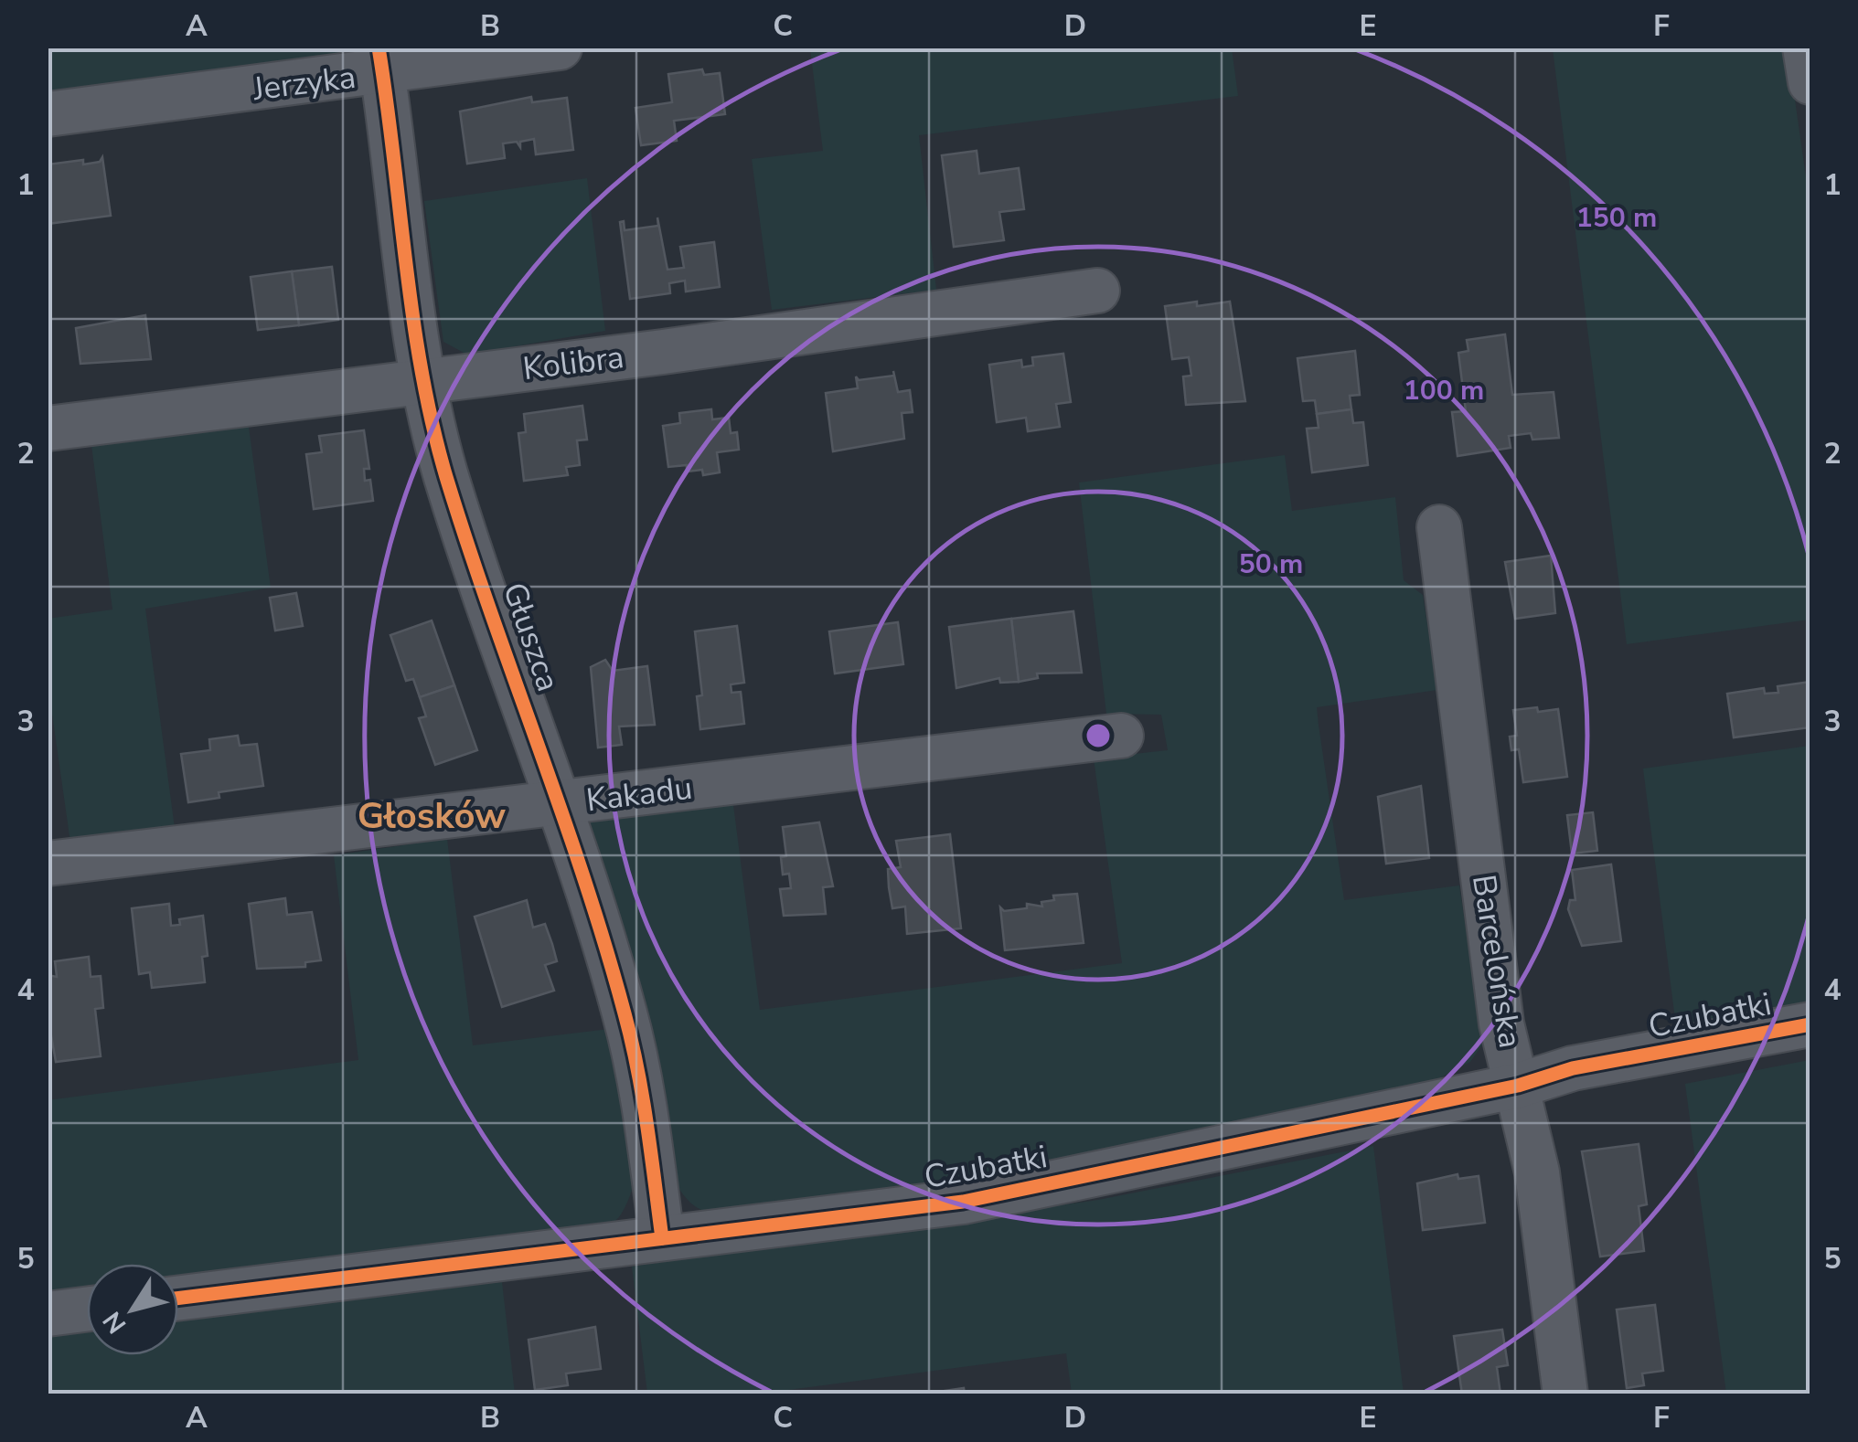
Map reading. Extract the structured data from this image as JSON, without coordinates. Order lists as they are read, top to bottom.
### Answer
{
  "streets": {
    "street": [
      "Jerzyka",
      "Kolibra",
      "Głuszca",
      "Kakadu",
      "Barcelońska",
      "Czubatki"
    ]
  },
  "crossings": [
    ["Jerzyka", "Głuszca"],
    ["Kolibra", "Głuszca"],
    ["Głuszca", "Kakadu"],
    ["Głuszca", "Czubatki"],
    ["Barcelońska", "Czubatki"]
  ],
  "districts": ["Głosków"],
  "north": "bottom left",
  "grid": {
    "columns": [
      "A",
      "B",
      "C",
      "D",
      "E",
      "F"
    ],
    "rows": [
      "1",
      "2",
      "3",
      "4",
      "5"
    ]
  },
  "rings": ["150 m", "100 m", "50 m"]
}
